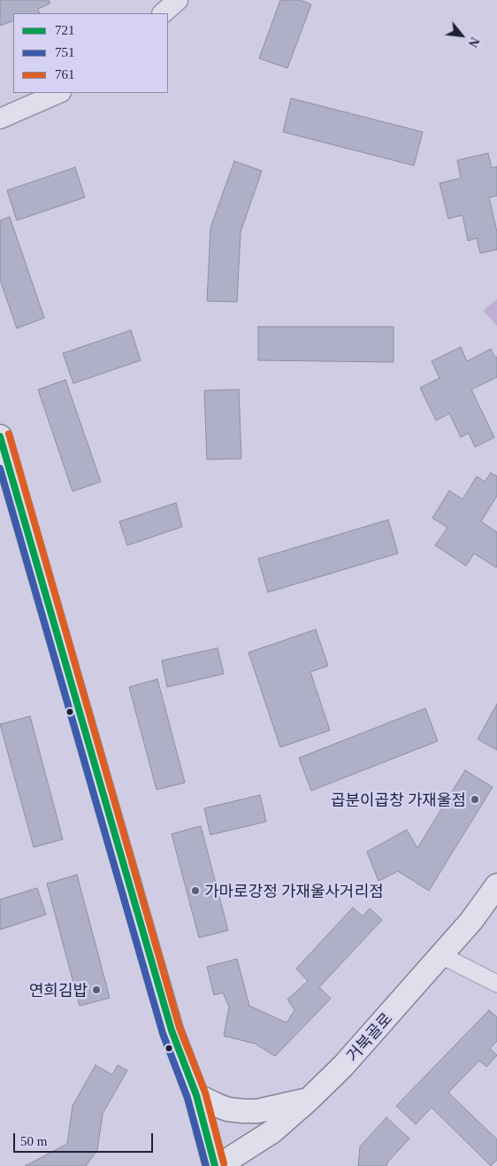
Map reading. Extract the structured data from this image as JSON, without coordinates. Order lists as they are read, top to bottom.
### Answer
{
  "streets": {
    "main road": ["거북골로"]
  },
  "places": ["곱분이곱창 가재울점", "가마로강정 가재울사거리점", "연희김밥"],
  "lines": ["transit line 761", "transit line 721", "transit line 751"],
  "legend": ["721", "751", "761"],
  "scale_bar": "50 m",
  "north": "bottom right"
}
